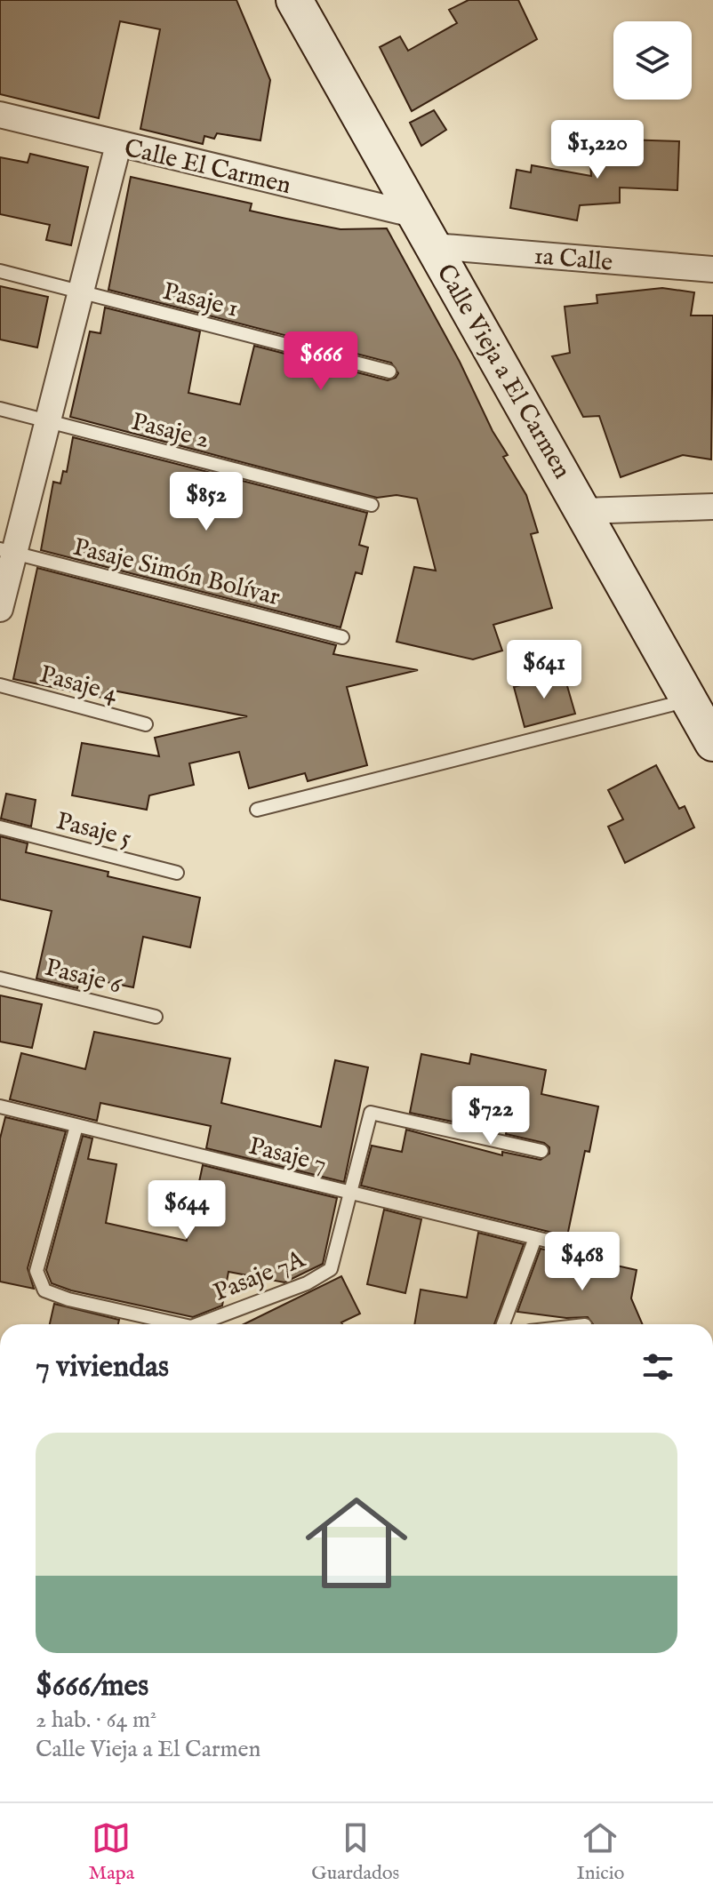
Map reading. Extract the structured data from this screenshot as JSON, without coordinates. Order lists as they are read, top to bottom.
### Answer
{
  "streets": {
    "street": ["Calle El Carmen", "1a Calle", "Calle Vieja a El Carmen"],
    "lane": [
      "Pasaje 1",
      "Pasaje 2",
      "Pasaje Simón Bolívar",
      "Pasaje 4",
      "Pasaje 5",
      "Pasaje 6",
      "Pasaje 7",
      "Pasaje 7A"
    ]
  },
  "crossings": [
    ["Calle El Carmen", "Calle Vieja a El Carmen"],
    ["1a Calle", "Calle Vieja a El Carmen"],
    ["Pasaje 7", "Pasaje 7A"]
  ],
  "page": {
    "price": [
      "$1,220",
      "$666",
      "$852",
      "$641",
      "$722",
      "$644",
      "$468"
    ],
    "heading": "7 viviendas",
    "list": [
      {
        "name": "$666/mes",
        "note": "2 hab. · 64 m² · Calle Vieja a El Carmen"
      }
    ],
    "tabs": ["Mapa", "Guardados", "Inicio"]
  }
}
